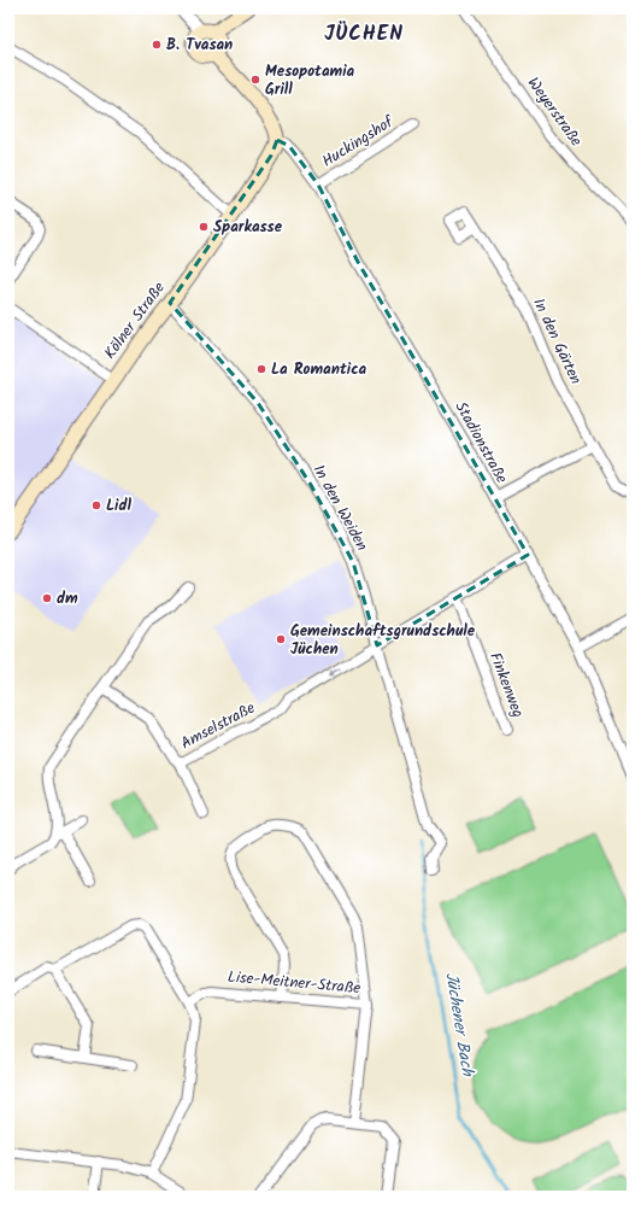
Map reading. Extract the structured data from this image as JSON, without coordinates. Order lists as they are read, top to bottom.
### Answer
{
  "streets": {
    "main road": ["Kölner Straße"],
    "street": [
      "Weyerstraße",
      "Huckingshof",
      "In den Gärten",
      "Stadionstraße",
      "In den Weiden",
      "Finkenweg",
      "Amselstraße",
      "Lise-Meitner-Straße"
    ]
  },
  "crossings": [
    ["Huckingshof", "Stadionstraße"],
    ["Kölner Straße", "Stadionstraße"],
    ["Kölner Straße", "In den Weiden"],
    ["Stadionstraße", "Amselstraße"],
    ["In den Weiden", "Amselstraße"],
    ["Finkenweg", "Amselstraße"]
  ],
  "one_way": ["Amselstraße"],
  "districts": ["JÜCHEN"],
  "water": ["Jüchener Bach"],
  "places": [
    "B. Tvasan",
    "Mesopotamia Grill",
    "Sparkasse",
    "La Romantica",
    "Lidl",
    "dm",
    "Gemeinschaftsgrundschule Jüchen"
  ]
}
